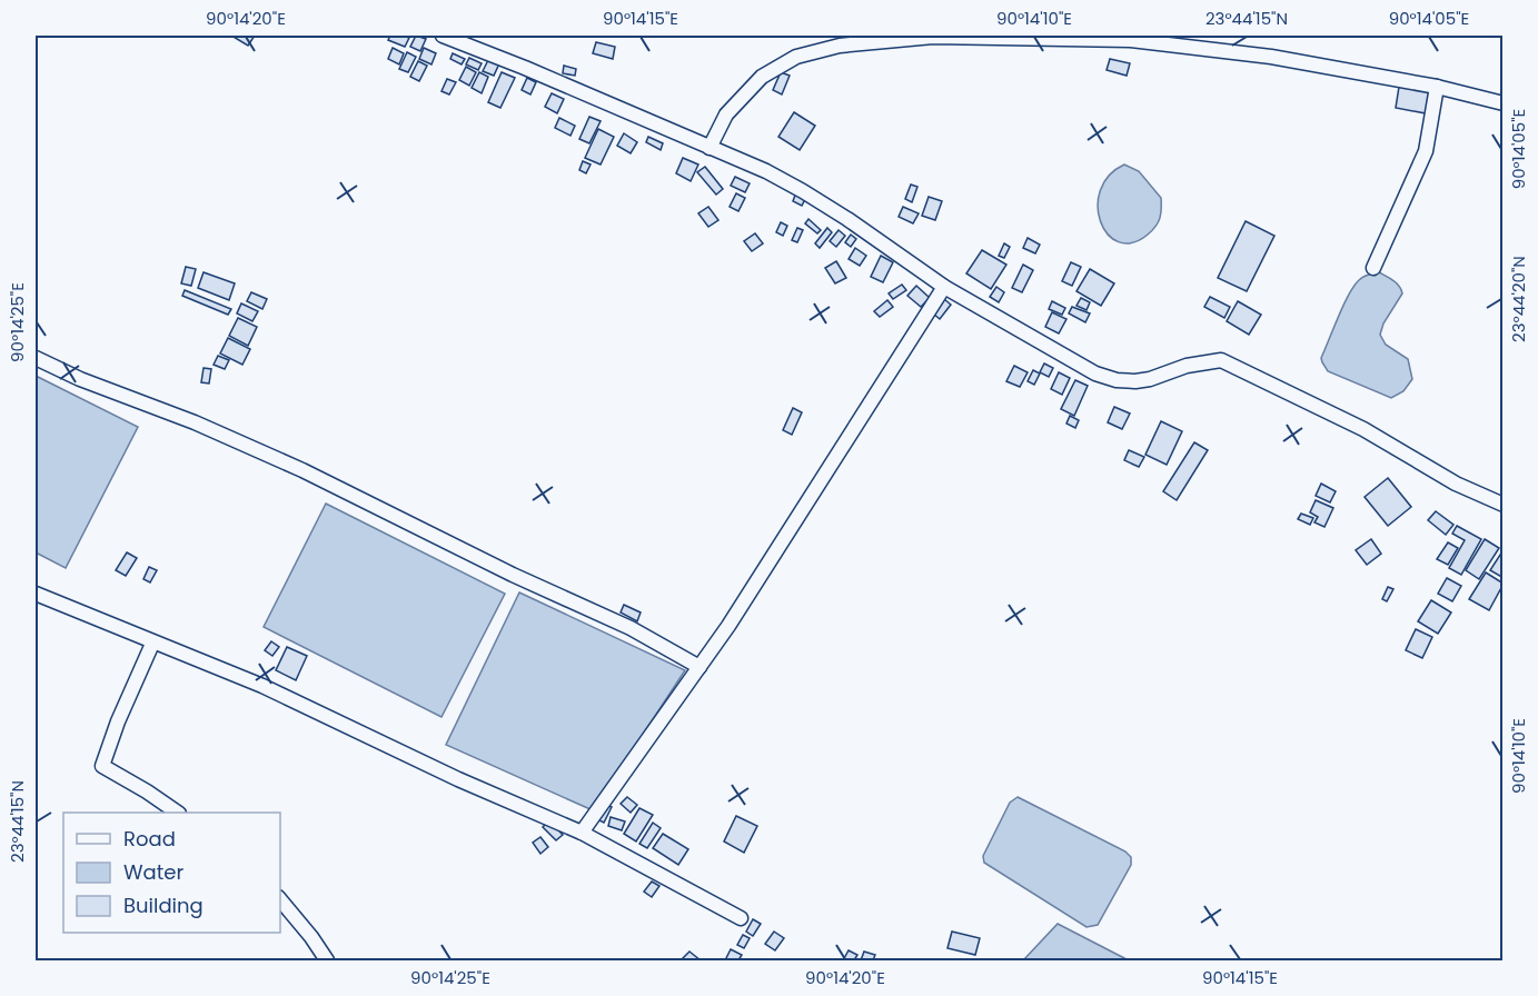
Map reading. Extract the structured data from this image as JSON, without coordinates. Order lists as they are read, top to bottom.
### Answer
{
  "legend": ["Road", "Water", "Building"],
  "coordinates": [
    "90°14'20\"E",
    "90°14'15\"E",
    "90°14'10\"E",
    "23°44'15\"N",
    "90°14'05\"E",
    "23°44'20\"N",
    "90°14'25\"E"
  ]
}
